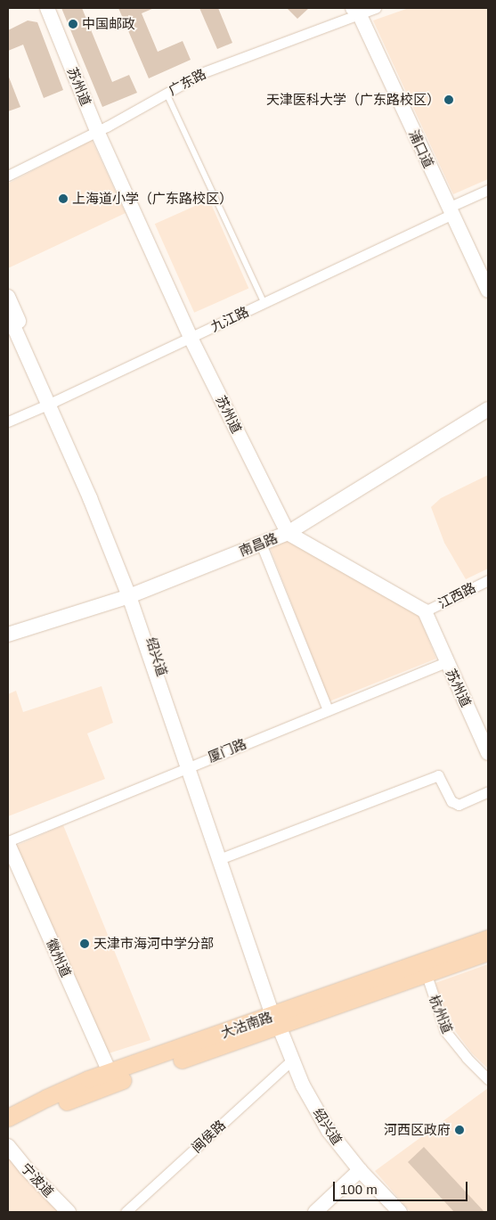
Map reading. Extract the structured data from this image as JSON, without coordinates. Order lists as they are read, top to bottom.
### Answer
{
  "streets": {
    "main road": ["大沽南路"],
    "street": [
      "广东路",
      "苏州道",
      "浦口道",
      "九江路",
      "南昌路",
      "江西路",
      "绍兴道",
      "厦门路",
      "徽州道",
      "杭州道",
      "闽侯路",
      "宁波道"
    ]
  },
  "crossings": [
    ["广东路", "苏州道"],
    ["广东路", "浦口道"],
    ["苏州道", "九江路"],
    ["苏州道", "南昌路"],
    ["苏州道", "江西路"],
    ["苏州道", "厦门路"],
    ["浦口道", "九江路"],
    ["九江路", "绍兴道"],
    ["南昌路", "绍兴道"],
    ["绍兴道", "厦门路"],
    ["绍兴道", "大沽南路"],
    ["绍兴道", "闽侯路"],
    ["徽州道", "大沽南路"],
    ["杭州道", "大沽南路"]
  ],
  "places": [
    "中国邮政",
    "天津医科大学（广东路校区）",
    "上海道小学（广东路校区）",
    "天津市海河中学分部",
    "河西区政府"
  ],
  "scale_bar": "100 m"
}
